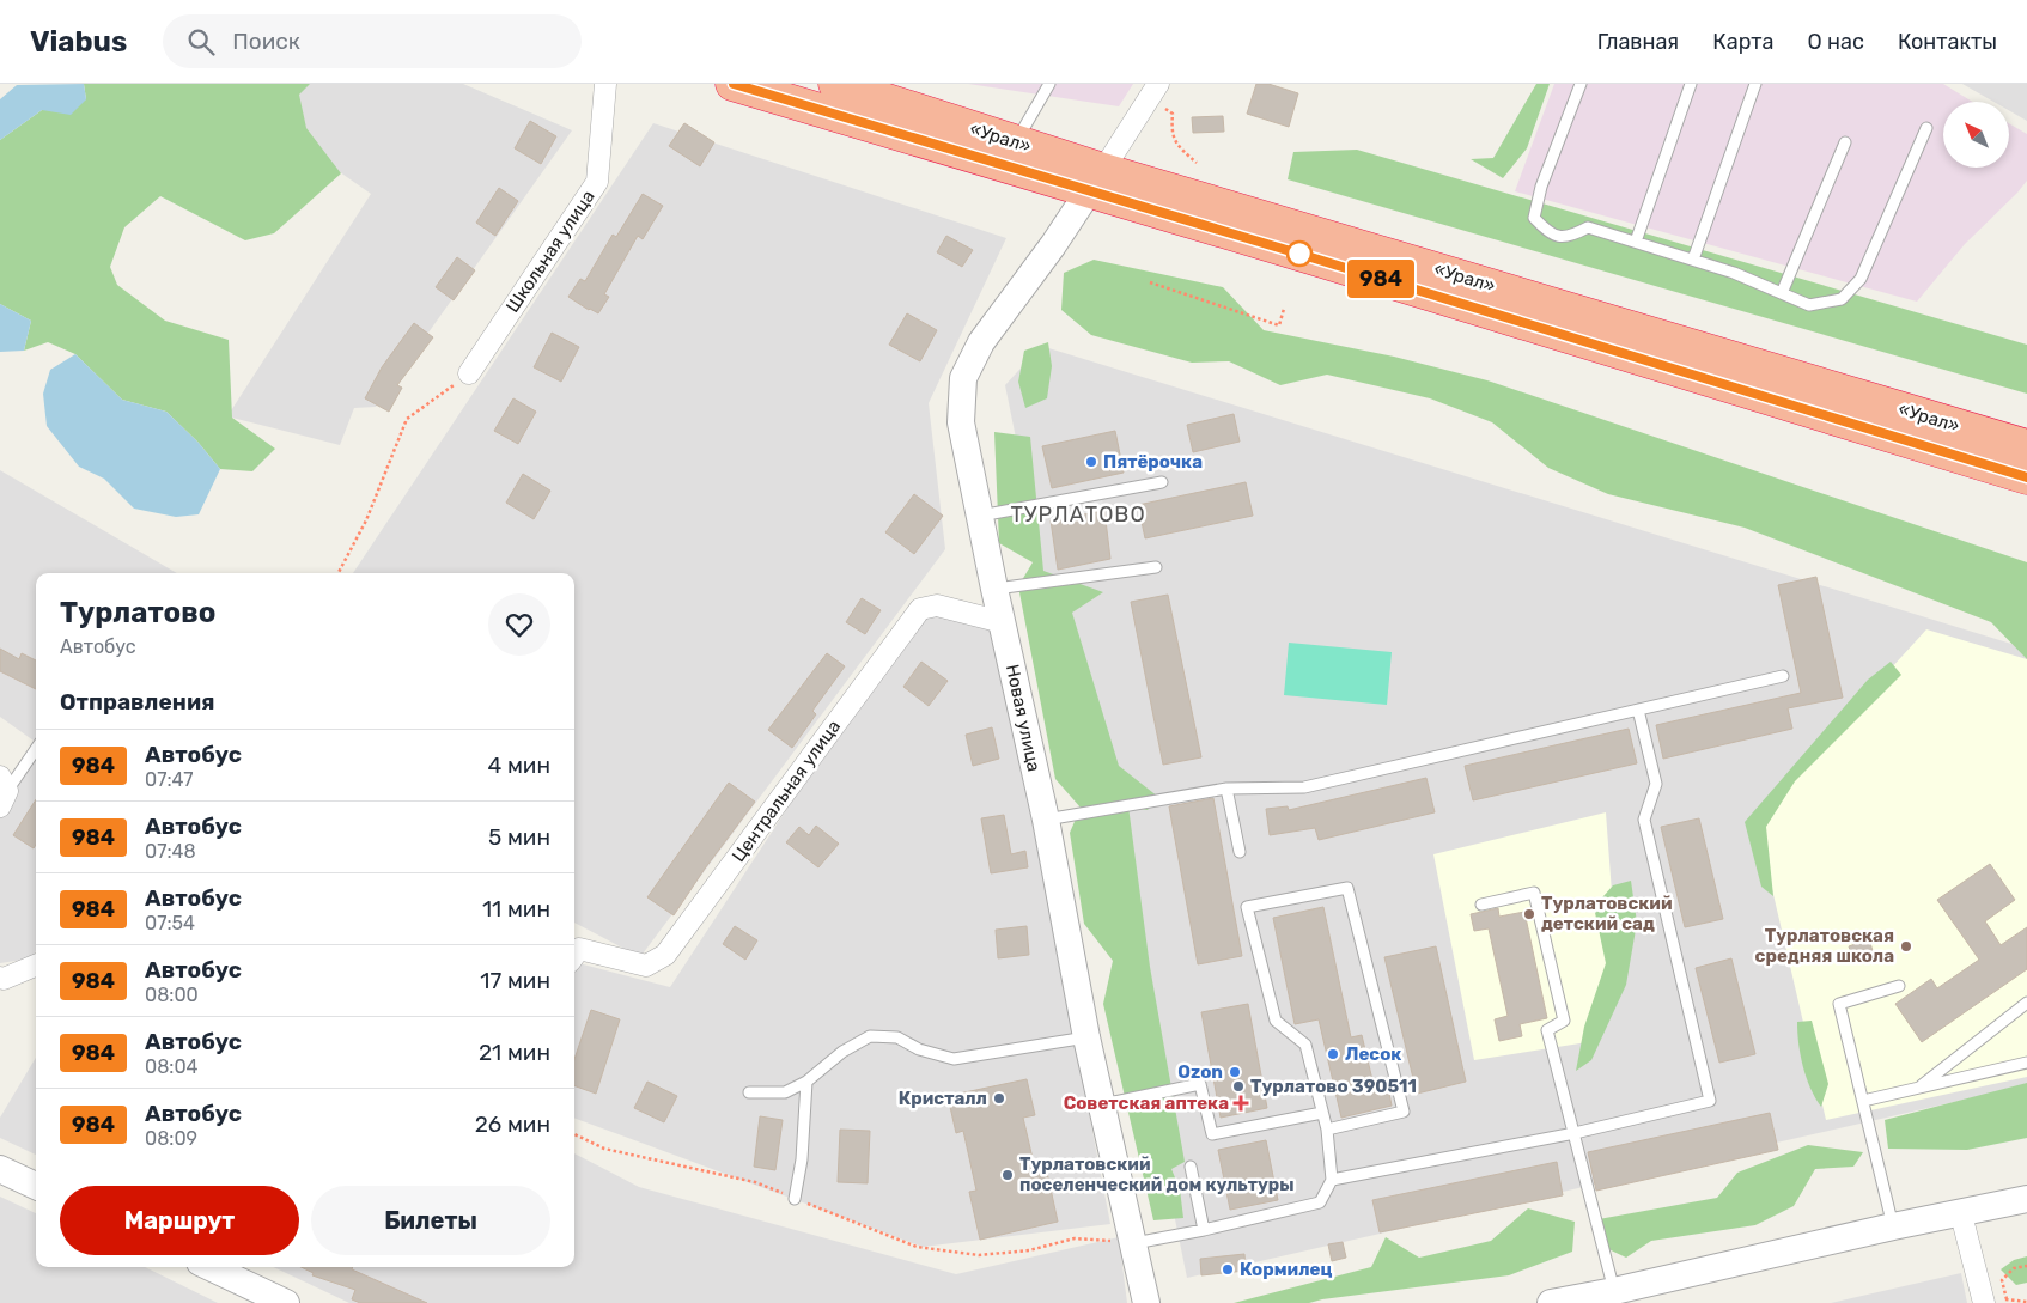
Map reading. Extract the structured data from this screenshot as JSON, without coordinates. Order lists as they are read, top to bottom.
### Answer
{
  "streets": {
    "highway": ["«Урал»"],
    "street": ["Школьная улица", "Новая улица", "Центральная улица"]
  },
  "crossings": [
    ["«Урал»", "Новая улица"],
    ["Новая улица", "Центральная улица"]
  ],
  "districts": ["ТУРЛАТОВО"],
  "places": {
    "other": [
      "Пятёрочка",
      "Турлатовский детский сад",
      "Турлатовская средняя школа",
      "Лесок",
      "Ozon",
      "Турлатово 390511",
      "Кристалл",
      "Турлатовский поселенческий дом культуры",
      "Кормилец"
    ],
    "health": ["Советская аптека"]
  },
  "lines": ["bus line 984"],
  "north": "top left",
  "page": {
    "header": "Viabus",
    "search": "Поиск",
    "nav": [
      "Главная",
      "Карта",
      "О нас",
      "Контакты"
    ],
    "on_map": "984",
    "heading": [
      ["Турлатово", "Автобус"],
      "Отправления"
    ],
    "list": [
      {
        "mark": "984",
        "name": "Автобус",
        "note": "07:47",
        "value": "4 мин"
      },
      {
        "mark": "984",
        "name": "Автобус",
        "note": "07:48",
        "value": "5 мин"
      },
      {
        "mark": "984",
        "name": "Автобус",
        "note": "07:54",
        "value": "11 мин"
      },
      {
        "mark": "984",
        "name": "Автобус",
        "note": "08:00",
        "value": "17 мин"
      },
      {
        "mark": "984",
        "name": "Автобус",
        "note": "08:04",
        "value": "21 мин"
      },
      {
        "mark": "984",
        "name": "Автобус",
        "note": "08:09",
        "value": "26 мин"
      }
    ],
    "buttons": ["Маршрут", "Билеты"]
  }
}
